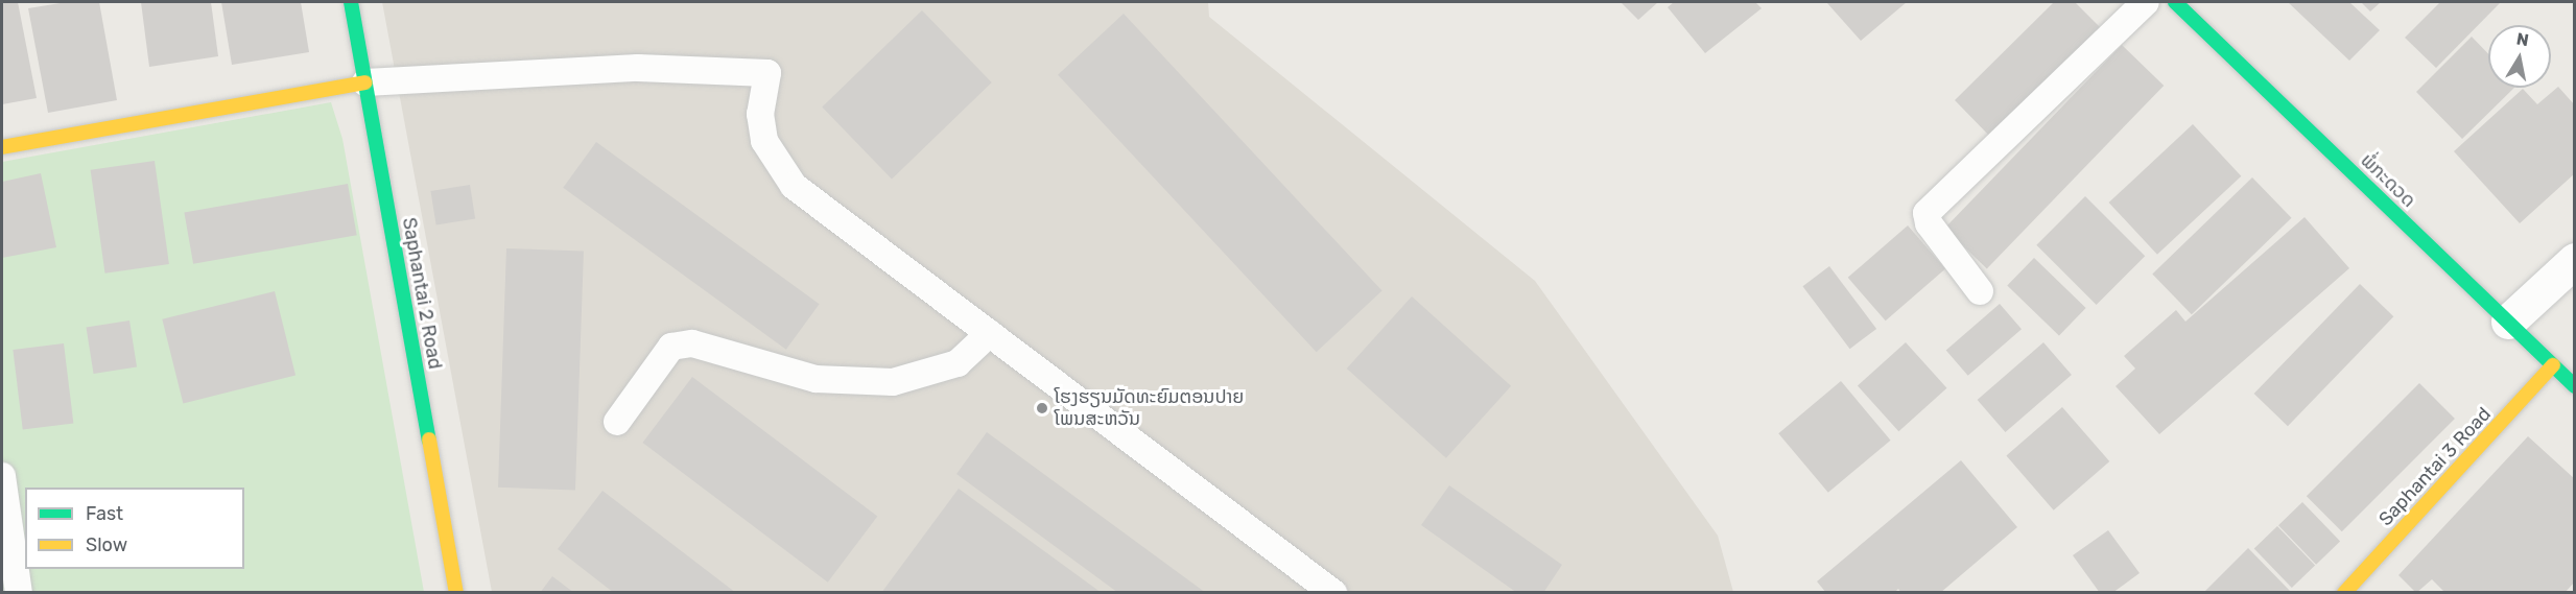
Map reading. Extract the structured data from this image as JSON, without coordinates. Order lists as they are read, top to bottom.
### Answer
{
  "streets": {
    "street": ["ພໍ່ກະດວດ", "Saphantai 2 Road", "Saphantai 3 Road"]
  },
  "crossings": [
    ["ພໍ່ກະດວດ", "Saphantai 3 Road"]
  ],
  "places": ["ໂຮງຮຽນມັດທະຍົມຕອນປາຍ ໂພນສະຫວັນ"],
  "legend": ["Fast", "Slow"],
  "north": "top"
}
